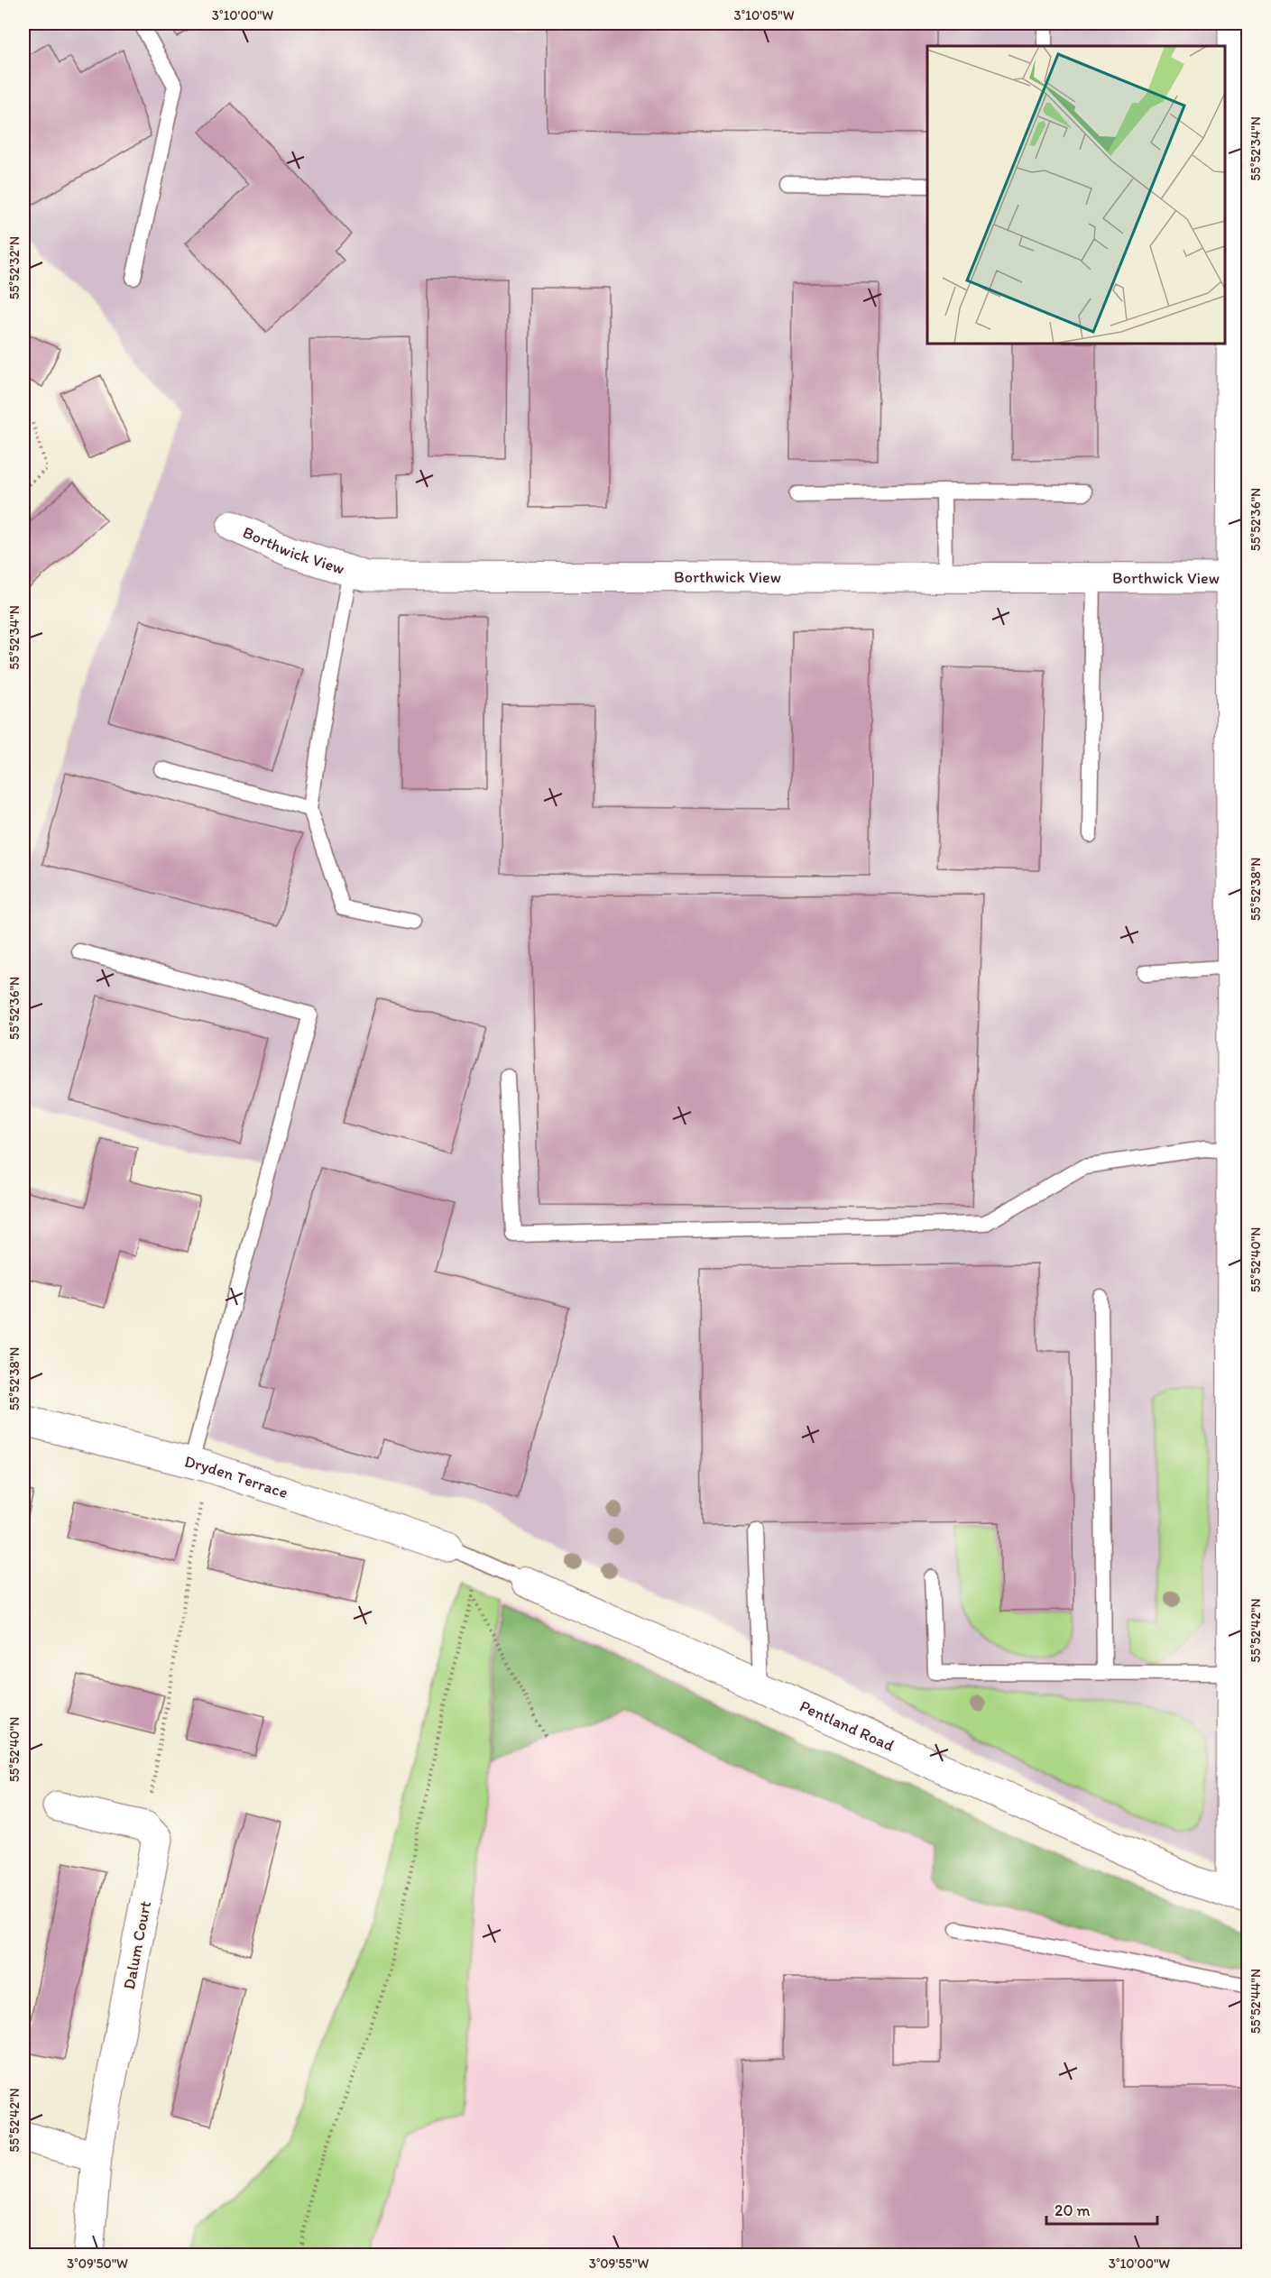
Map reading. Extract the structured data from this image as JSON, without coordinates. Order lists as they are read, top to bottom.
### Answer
{
  "streets": {
    "street": [
      "Borthwick View",
      "Dryden Terrace",
      "Pentland Road",
      "Dalum Court"
    ]
  },
  "crossings": [
    ["Dryden Terrace", "Pentland Road"]
  ],
  "scale_bar": "20 m",
  "coordinates": [
    "3°10'00\"W",
    "3°10'05\"W",
    "55°52'34\"N",
    "55°52'32\"N",
    "55°52'36\"N",
    "55°52'38\"N",
    "55°52'40\"N",
    "55°52'42\"N",
    "55°52'44\"N",
    "3°09'50\"W",
    "3°09'55\"W"
  ]
}
